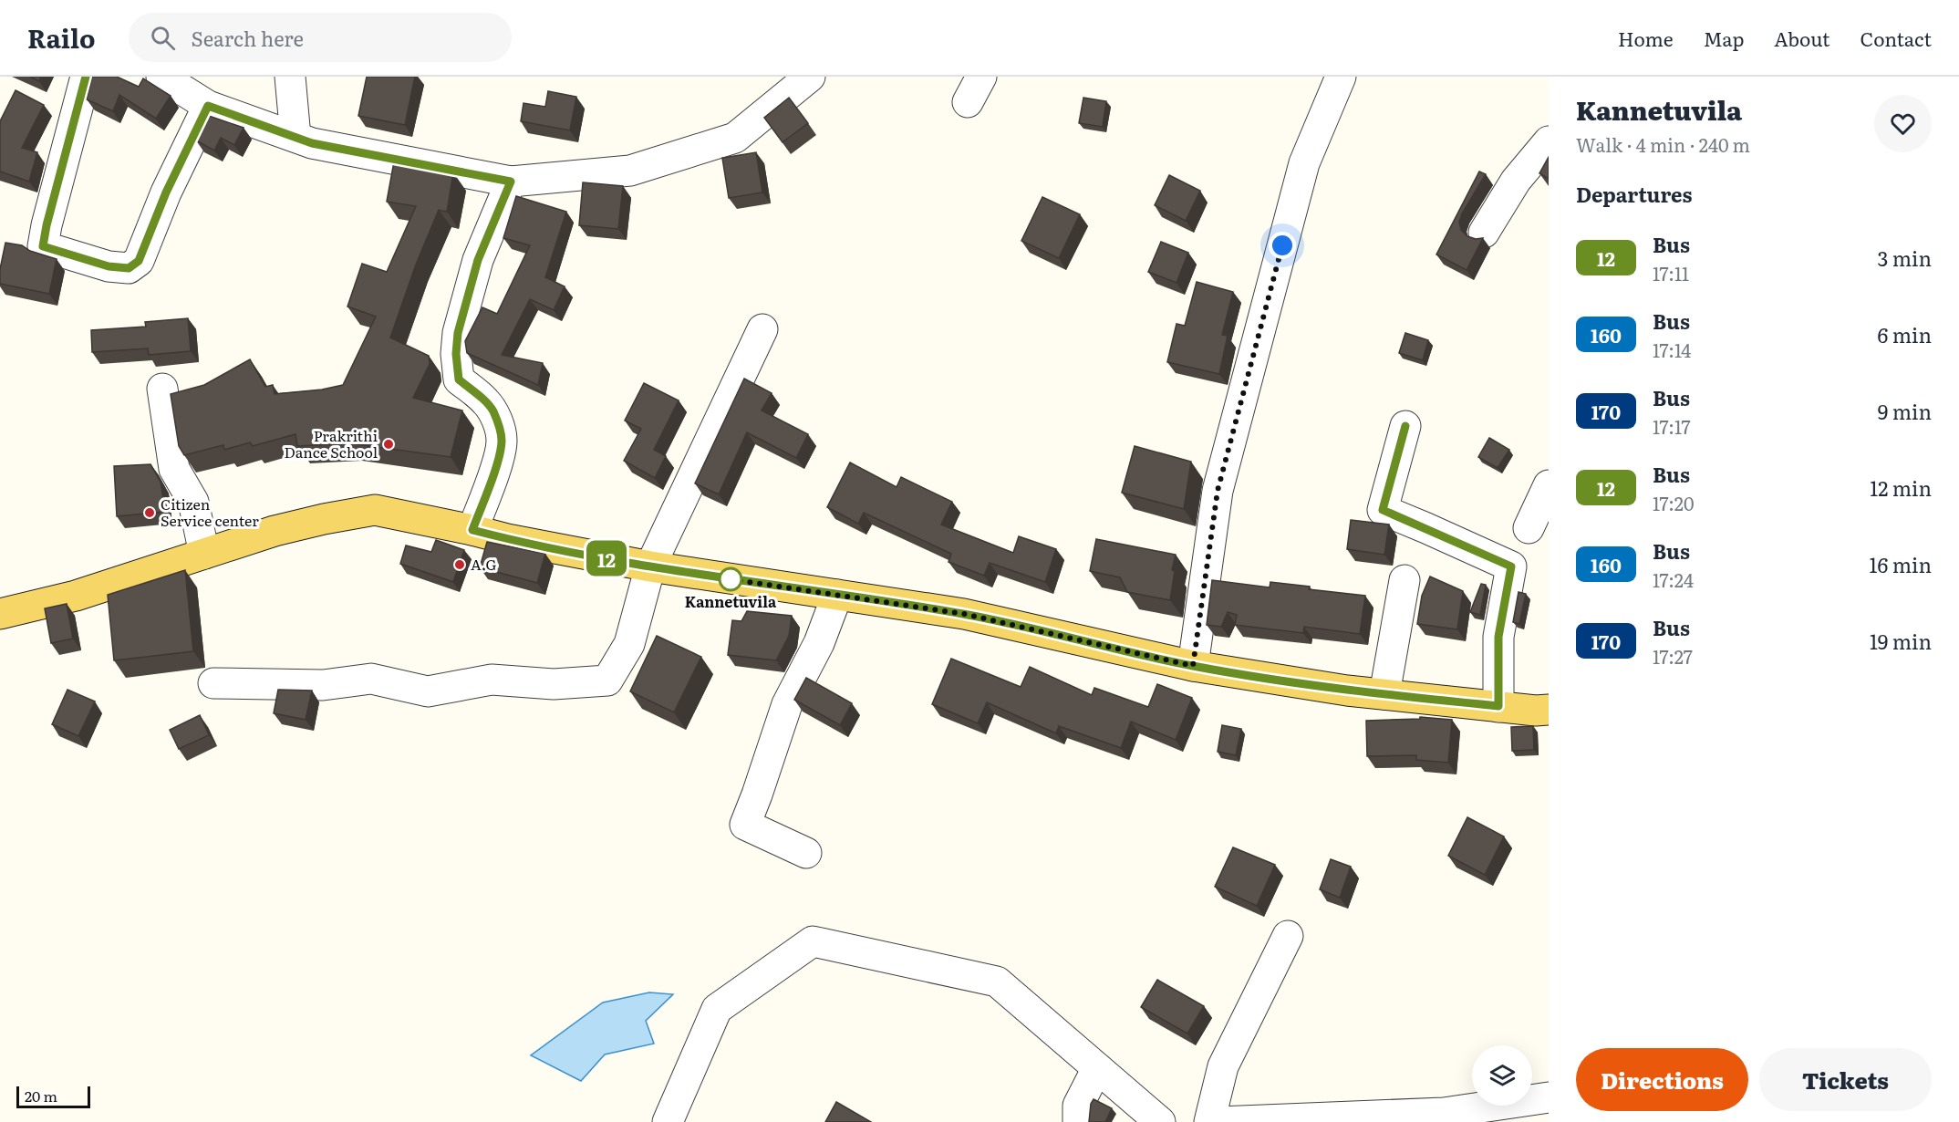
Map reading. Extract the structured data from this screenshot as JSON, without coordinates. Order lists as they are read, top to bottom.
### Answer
{
  "places": [
    "Prakrithi Dance School",
    "Citizen Service center",
    "A.G",
    "Kannetuvila"
  ],
  "lines": ["bus line 12"],
  "scale_bar": "20 m",
  "page": {
    "header": "Railo",
    "search": "Search here",
    "nav": [
      "Home",
      "Map",
      "About",
      "Contact"
    ],
    "on_map": "12",
    "heading": [
      ["Kannetuvila", "Walk · 4 min · 240 m"],
      "Departures"
    ],
    "list": [
      {
        "mark": "12",
        "name": "Bus",
        "note": "17:11",
        "value": "3 min"
      },
      {
        "mark": "160",
        "name": "Bus",
        "note": "17:14",
        "value": "6 min"
      },
      {
        "mark": "170",
        "name": "Bus",
        "note": "17:17",
        "value": "9 min"
      },
      {
        "mark": "12",
        "name": "Bus",
        "note": "17:20",
        "value": "12 min"
      },
      {
        "mark": "160",
        "name": "Bus",
        "note": "17:24",
        "value": "16 min"
      },
      {
        "mark": "170",
        "name": "Bus",
        "note": "17:27",
        "value": "19 min"
      }
    ],
    "buttons": ["Directions", "Tickets"],
    "scale": "20 m"
  }
}
